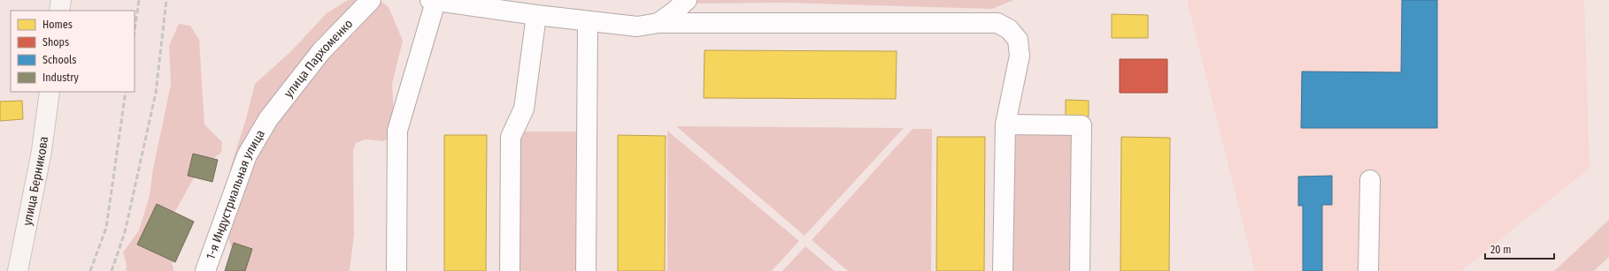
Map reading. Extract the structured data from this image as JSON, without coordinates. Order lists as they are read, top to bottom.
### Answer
{
  "streets": {
    "main road": ["улица Берникова"],
    "street": ["улица Пархоменко", "1-я Индустриальная улица"]
  },
  "crossings": [
    ["улица Пархоменко", "1-я Индустриальная улица"]
  ],
  "legend": [
    "Homes",
    "Shops",
    "Schools",
    "Industry"
  ],
  "scale_bar": "20 m"
}
